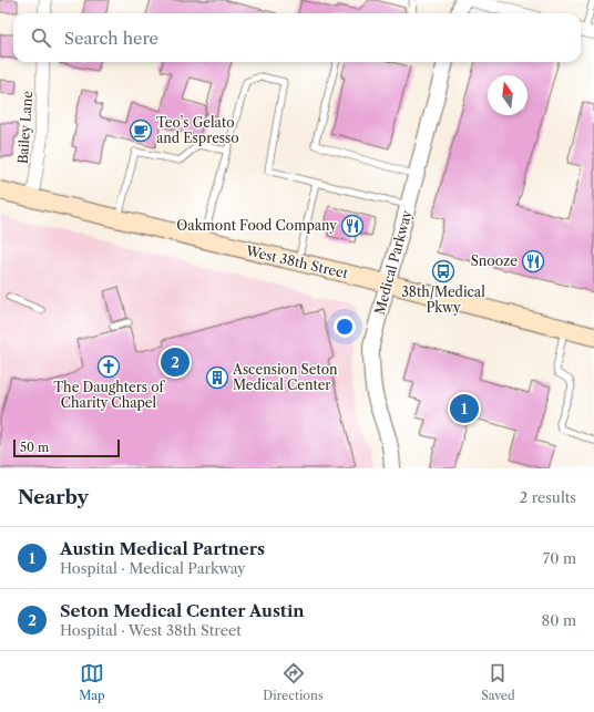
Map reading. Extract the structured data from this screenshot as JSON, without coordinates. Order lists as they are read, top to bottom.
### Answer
{
  "streets": {
    "main road": ["West 38th Street"],
    "street": ["Bailey Lane", "Medical Parkway"]
  },
  "crossings": [
    ["Bailey Lane", "West 38th Street"],
    ["West 38th Street", "Medical Parkway"]
  ],
  "places": {
    "cafe": ["Teo's Gelato and Espresso"],
    "restaurant": ["Oakmont Food Company", "Snooze"],
    "bus stop": ["38th/Medical Pkwy"],
    "church": ["The Daughters of Charity Chapel"],
    "building": ["Ascension Seton Medical Center"]
  },
  "scale_bar": "50 m",
  "north": "top",
  "page": {
    "search": "Search here",
    "pins": ["2", "1"],
    "scale": "50 m",
    "heading": ["Nearby", "2 results"],
    "list": [
      {
        "mark": "1",
        "name": "Austin Medical Partners",
        "note": "Hospital · Medical Parkway",
        "value": "70 m"
      },
      {
        "mark": "2",
        "name": "Seton Medical Center Austin",
        "note": "Hospital · West 38th Street",
        "value": "80 m"
      }
    ],
    "nav": ["Map", "Directions", "Saved"]
  }
}
